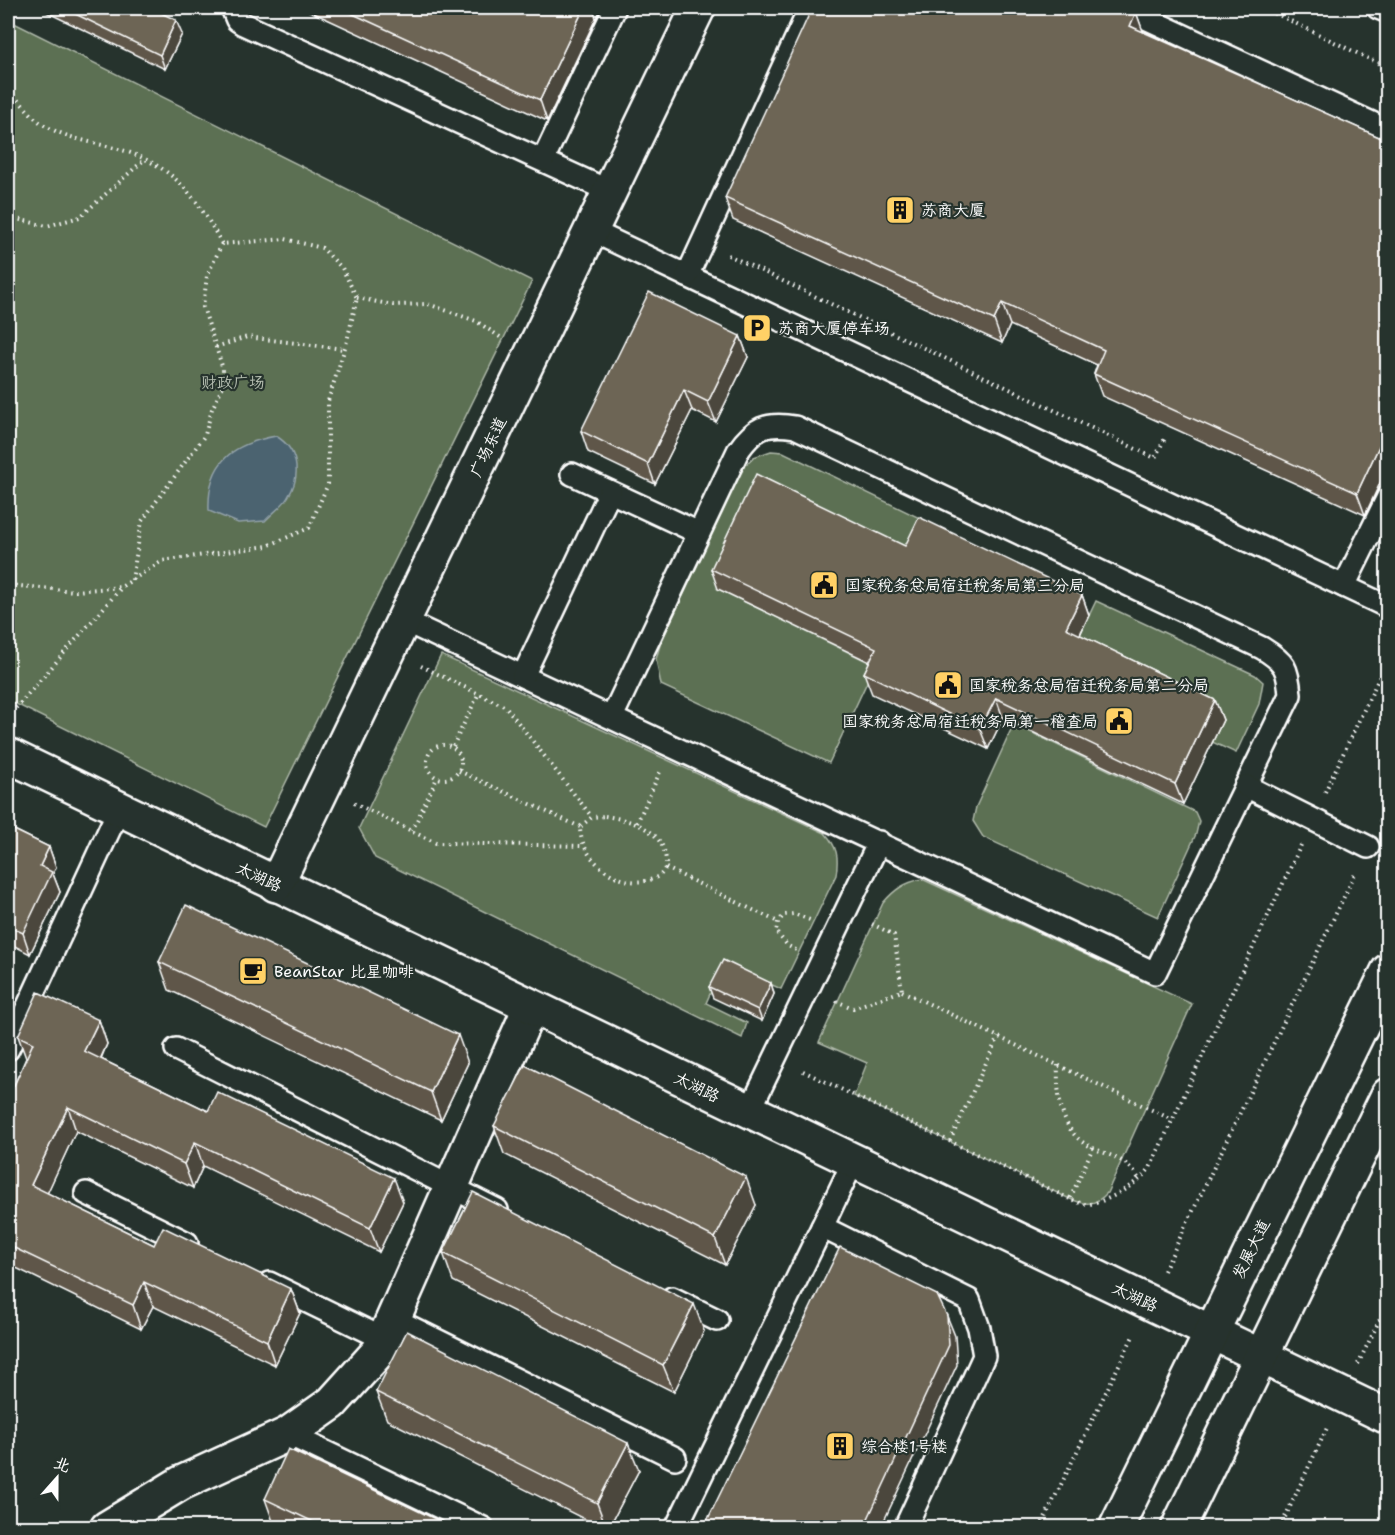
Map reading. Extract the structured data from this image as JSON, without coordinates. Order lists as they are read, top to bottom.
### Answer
{
  "streets": {
    "street": ["广场东道", "太湖路", "发展大道"]
  },
  "crossings": [
    ["广场东道", "太湖路"],
    ["太湖路", "发展大道"]
  ],
  "parks": ["财政广场"],
  "places": {
    "building": ["苏商大厦", "综合楼1号楼"],
    "parking": ["苏商大厦停车场"],
    "public building": ["国家税务总局宿迁税务局第三分局", "国家税务总局宿迁税务局第二分局", "国家税务总局宿迁税务局第一稽查局"],
    "cafe": ["BeanStar 比星咖啡"]
  },
  "north": "top"
}
